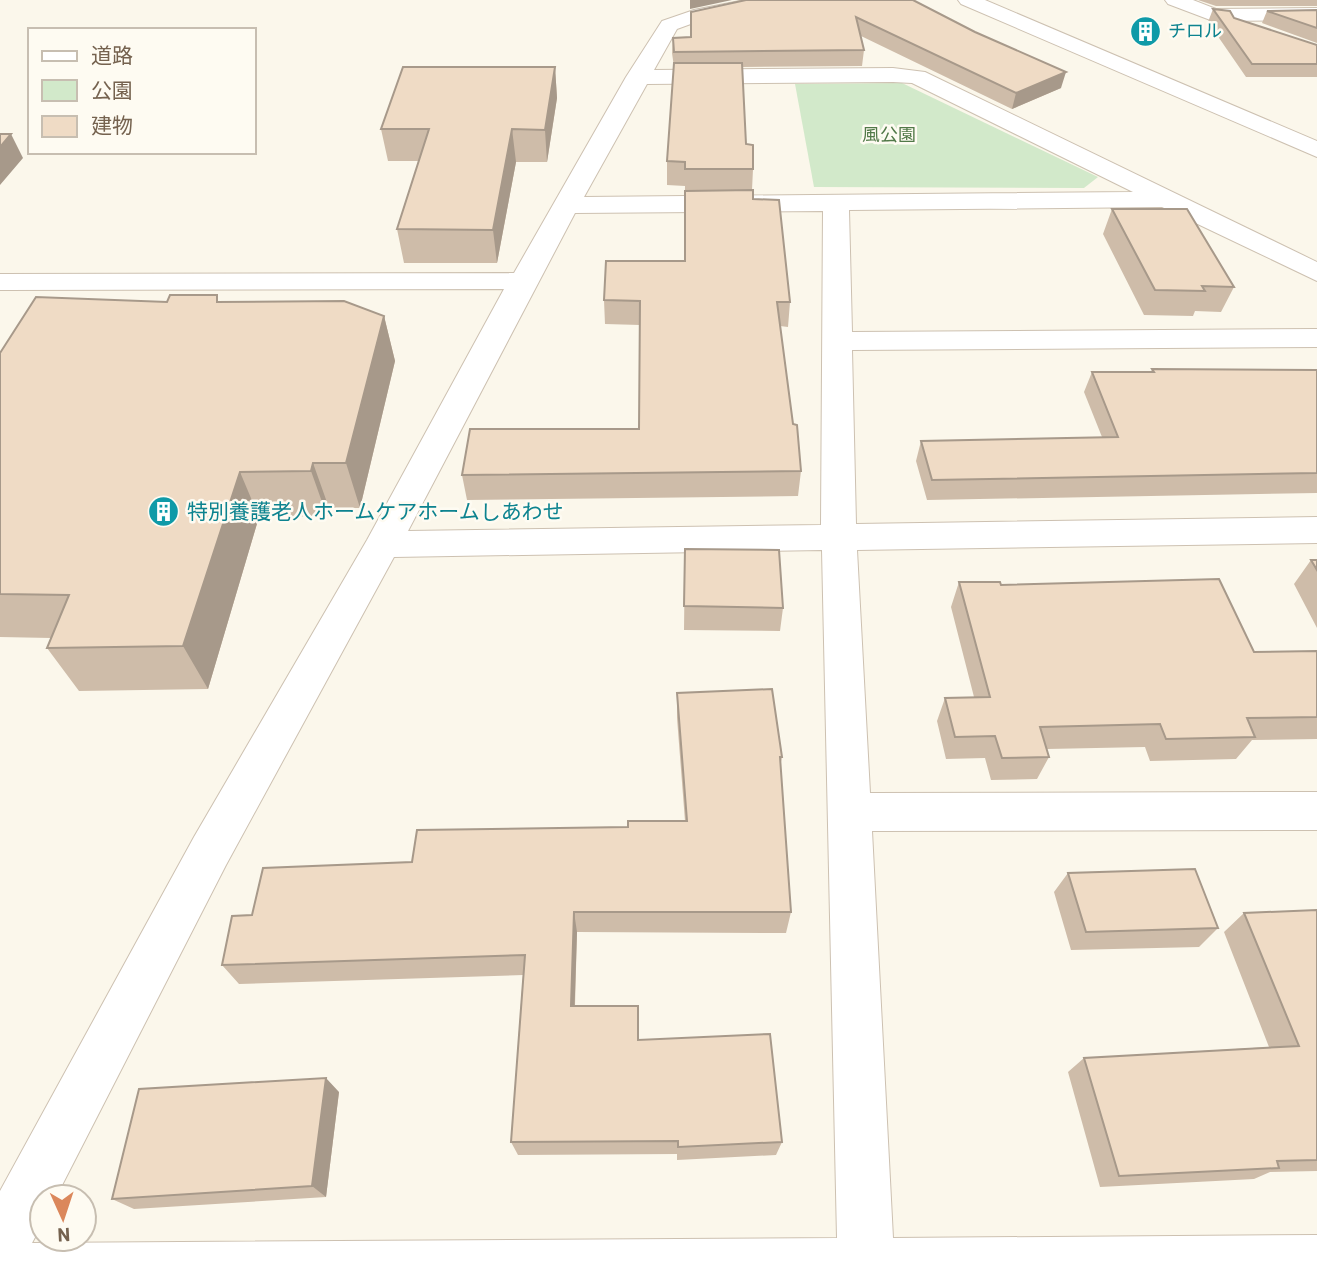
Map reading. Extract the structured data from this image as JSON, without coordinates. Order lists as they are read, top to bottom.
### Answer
{
  "parks": ["風公園"],
  "places": {
    "building": ["チロル", "特別養護老人ホームケアホームしあわせ"]
  },
  "legend": ["道路", "公園", "建物"],
  "north": "bottom"
}
